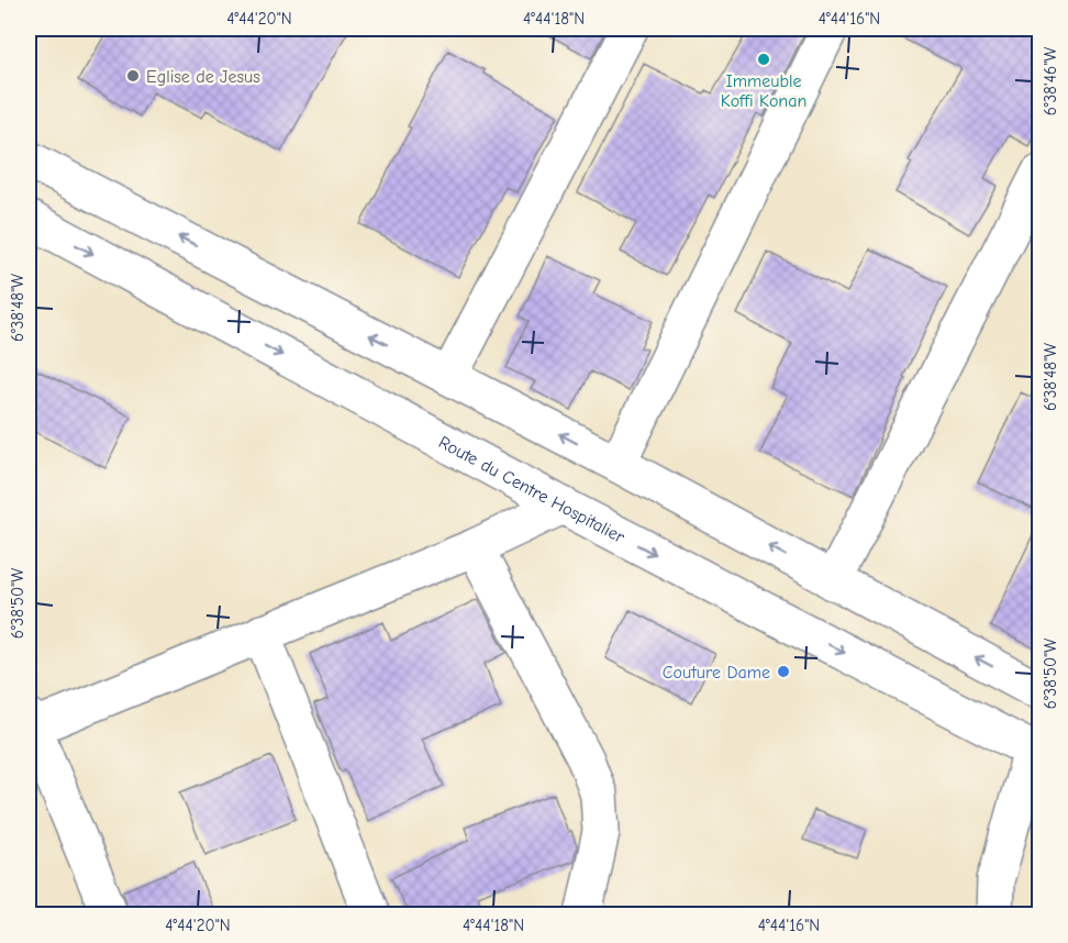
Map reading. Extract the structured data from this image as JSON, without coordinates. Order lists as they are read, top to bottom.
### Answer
{
  "streets": {
    "street": ["Route du Centre Hospitalier"]
  },
  "places": ["Immeuble Koffi Konan", "Eglise de Jesus", "Couture Dame"],
  "coordinates": [
    "4°44'20\"N",
    "4°44'18\"N",
    "4°44'16\"N",
    "6°38'46\"W",
    "6°38'48\"W",
    "6°38'50\"W"
  ]
}
